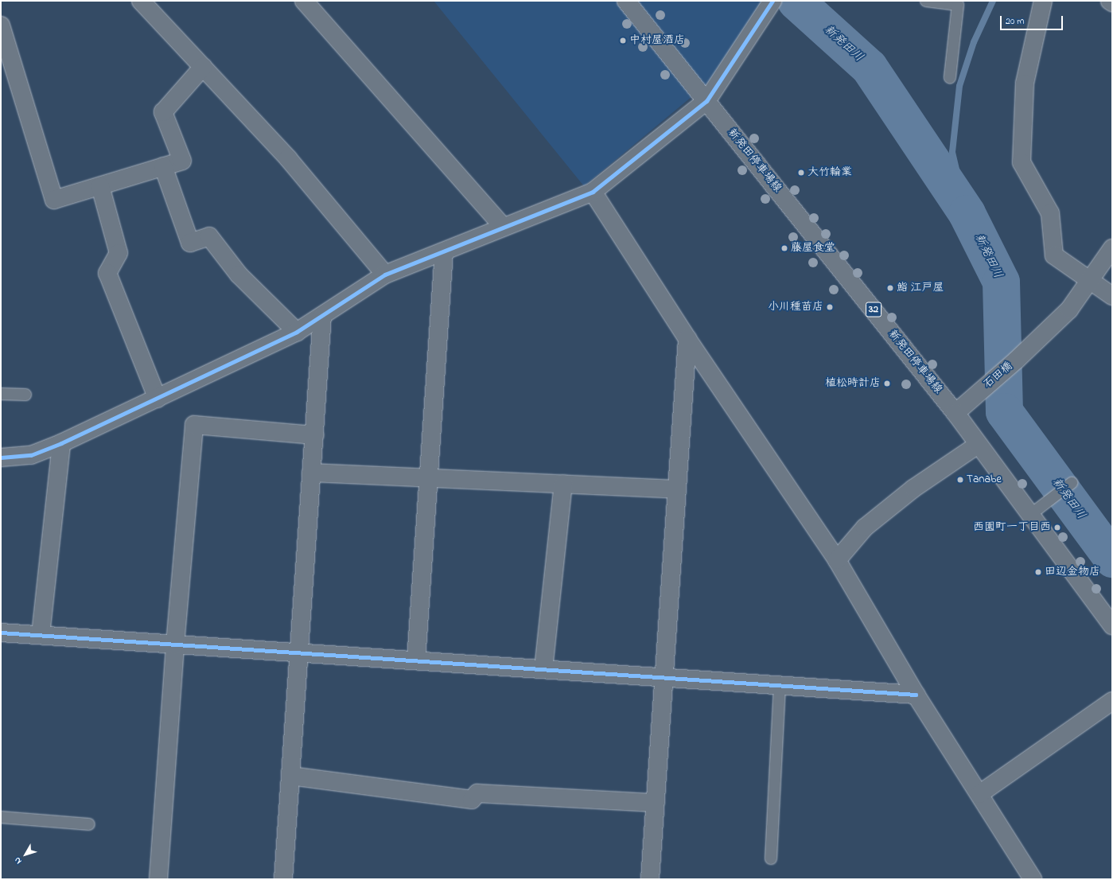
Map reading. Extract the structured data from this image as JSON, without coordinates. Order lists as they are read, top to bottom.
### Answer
{
  "streets": {
    "street": ["新発田停車場線", "32", "石田橋"]
  },
  "crossings": [
    ["新発田停車場線", "石田橋"]
  ],
  "water": ["新発田川"],
  "places": [
    "中村屋酒店",
    "大竹輪業",
    "藤屋食堂",
    "鮨 江戸屋",
    "小川種苗店",
    "植松時計店",
    "Tanabe",
    "西園町一丁目西",
    "田辺金物店"
  ],
  "scale_bar": "20 m",
  "north": "bottom left"
}
